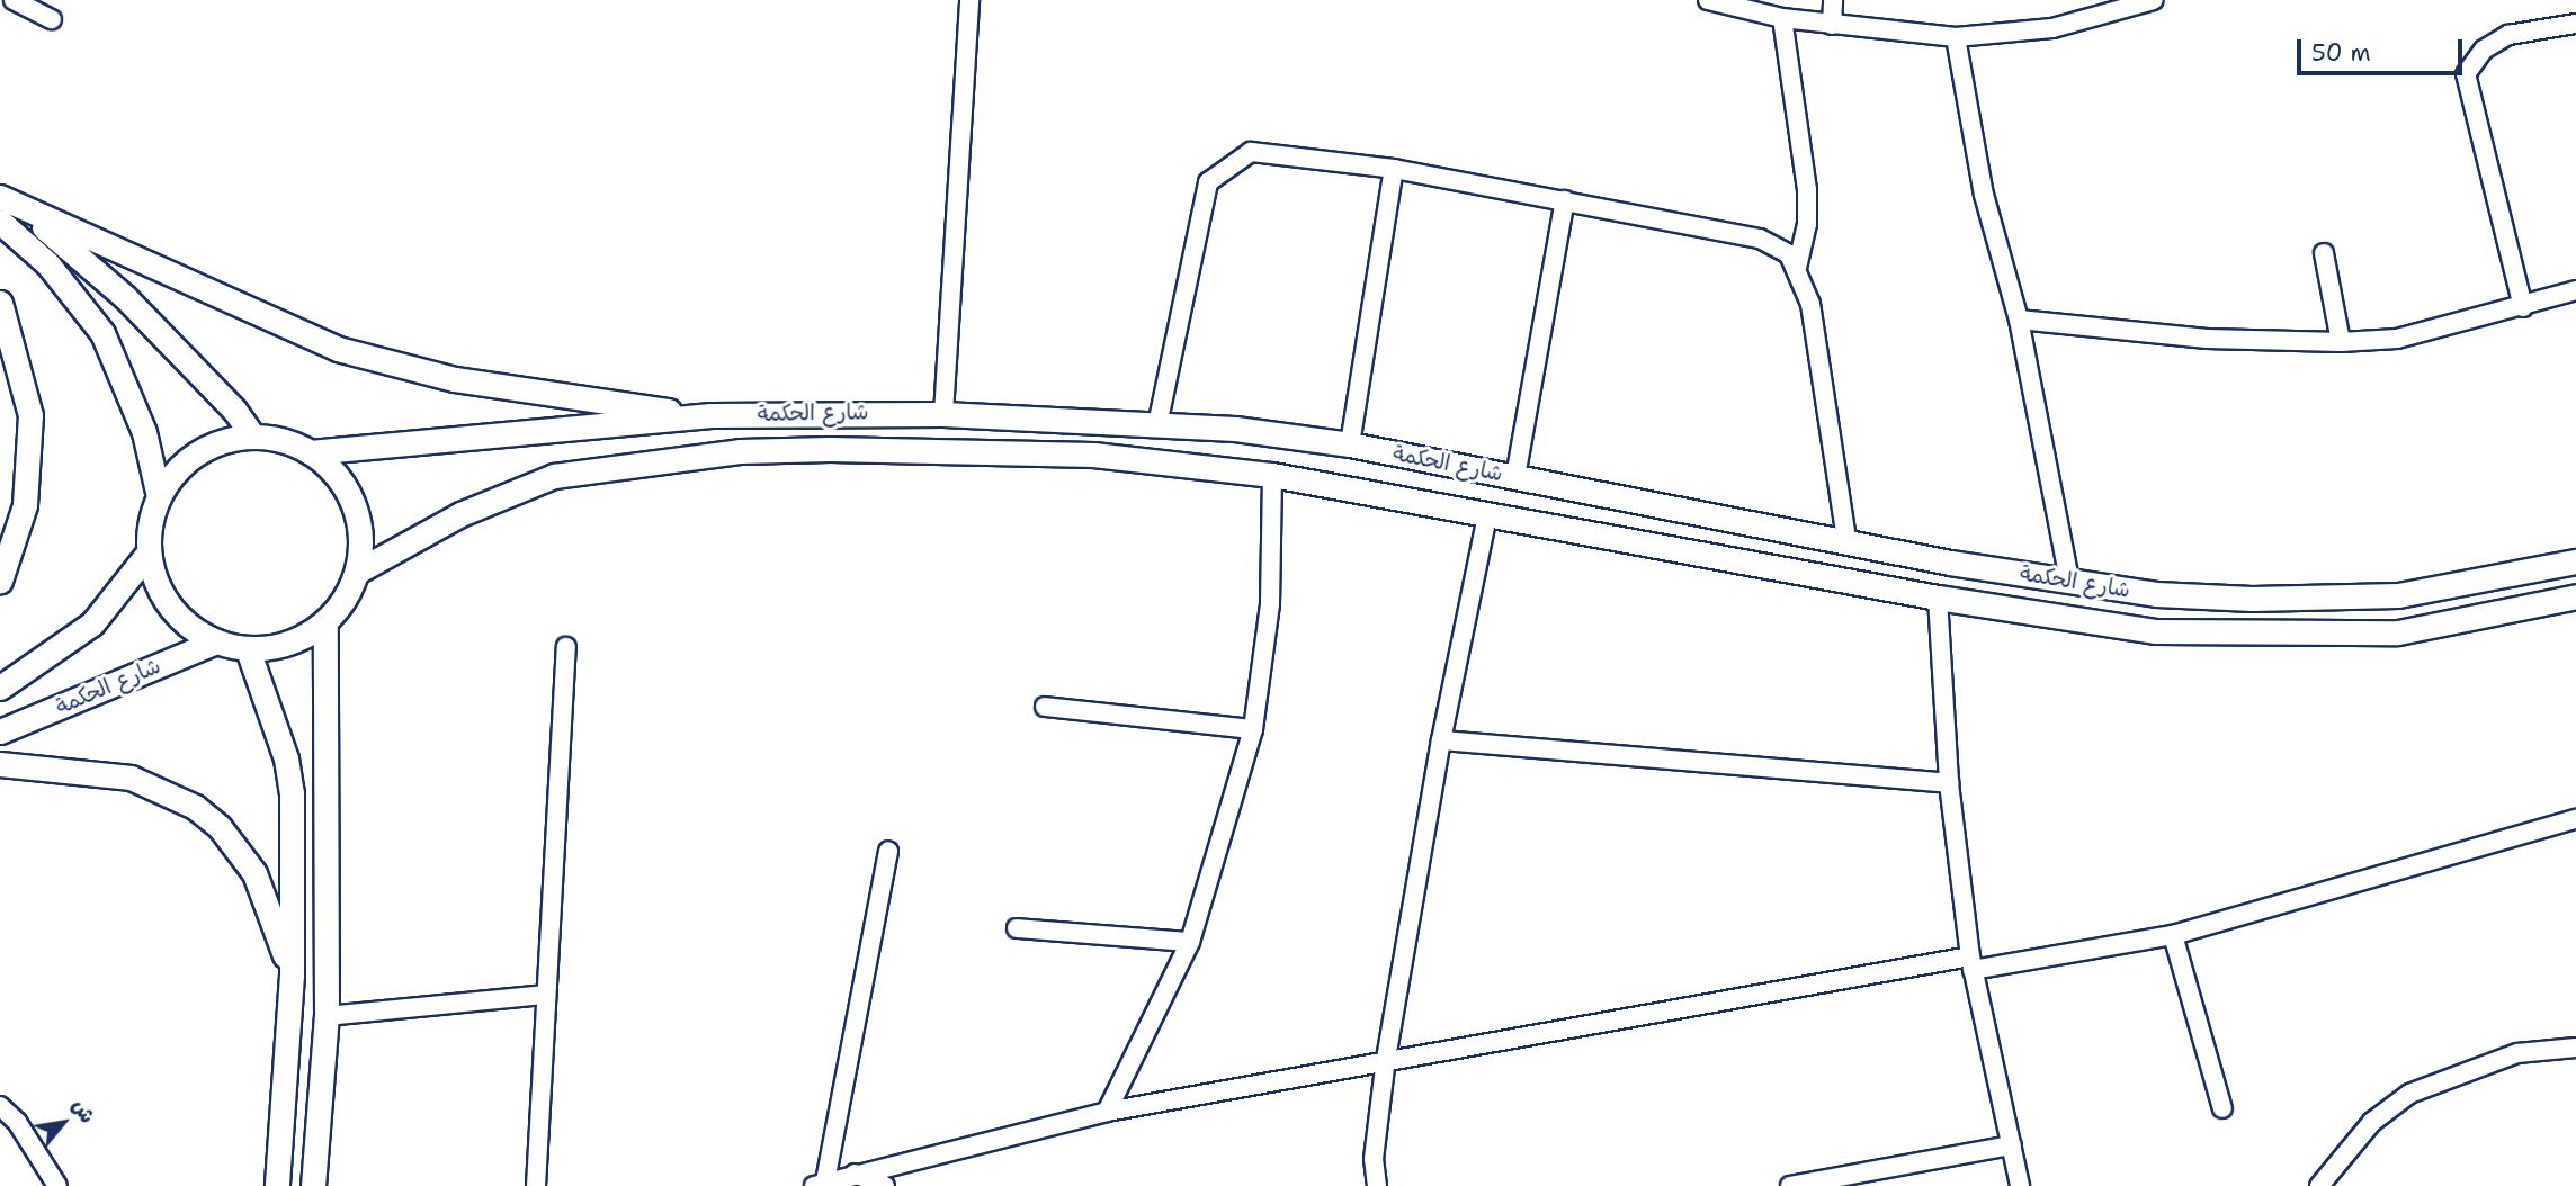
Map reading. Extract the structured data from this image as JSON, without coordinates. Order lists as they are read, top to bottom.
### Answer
{
  "streets": {
    "street": ["شارع الحكمة"]
  },
  "scale_bar": "50 m",
  "north": "top right"
}
